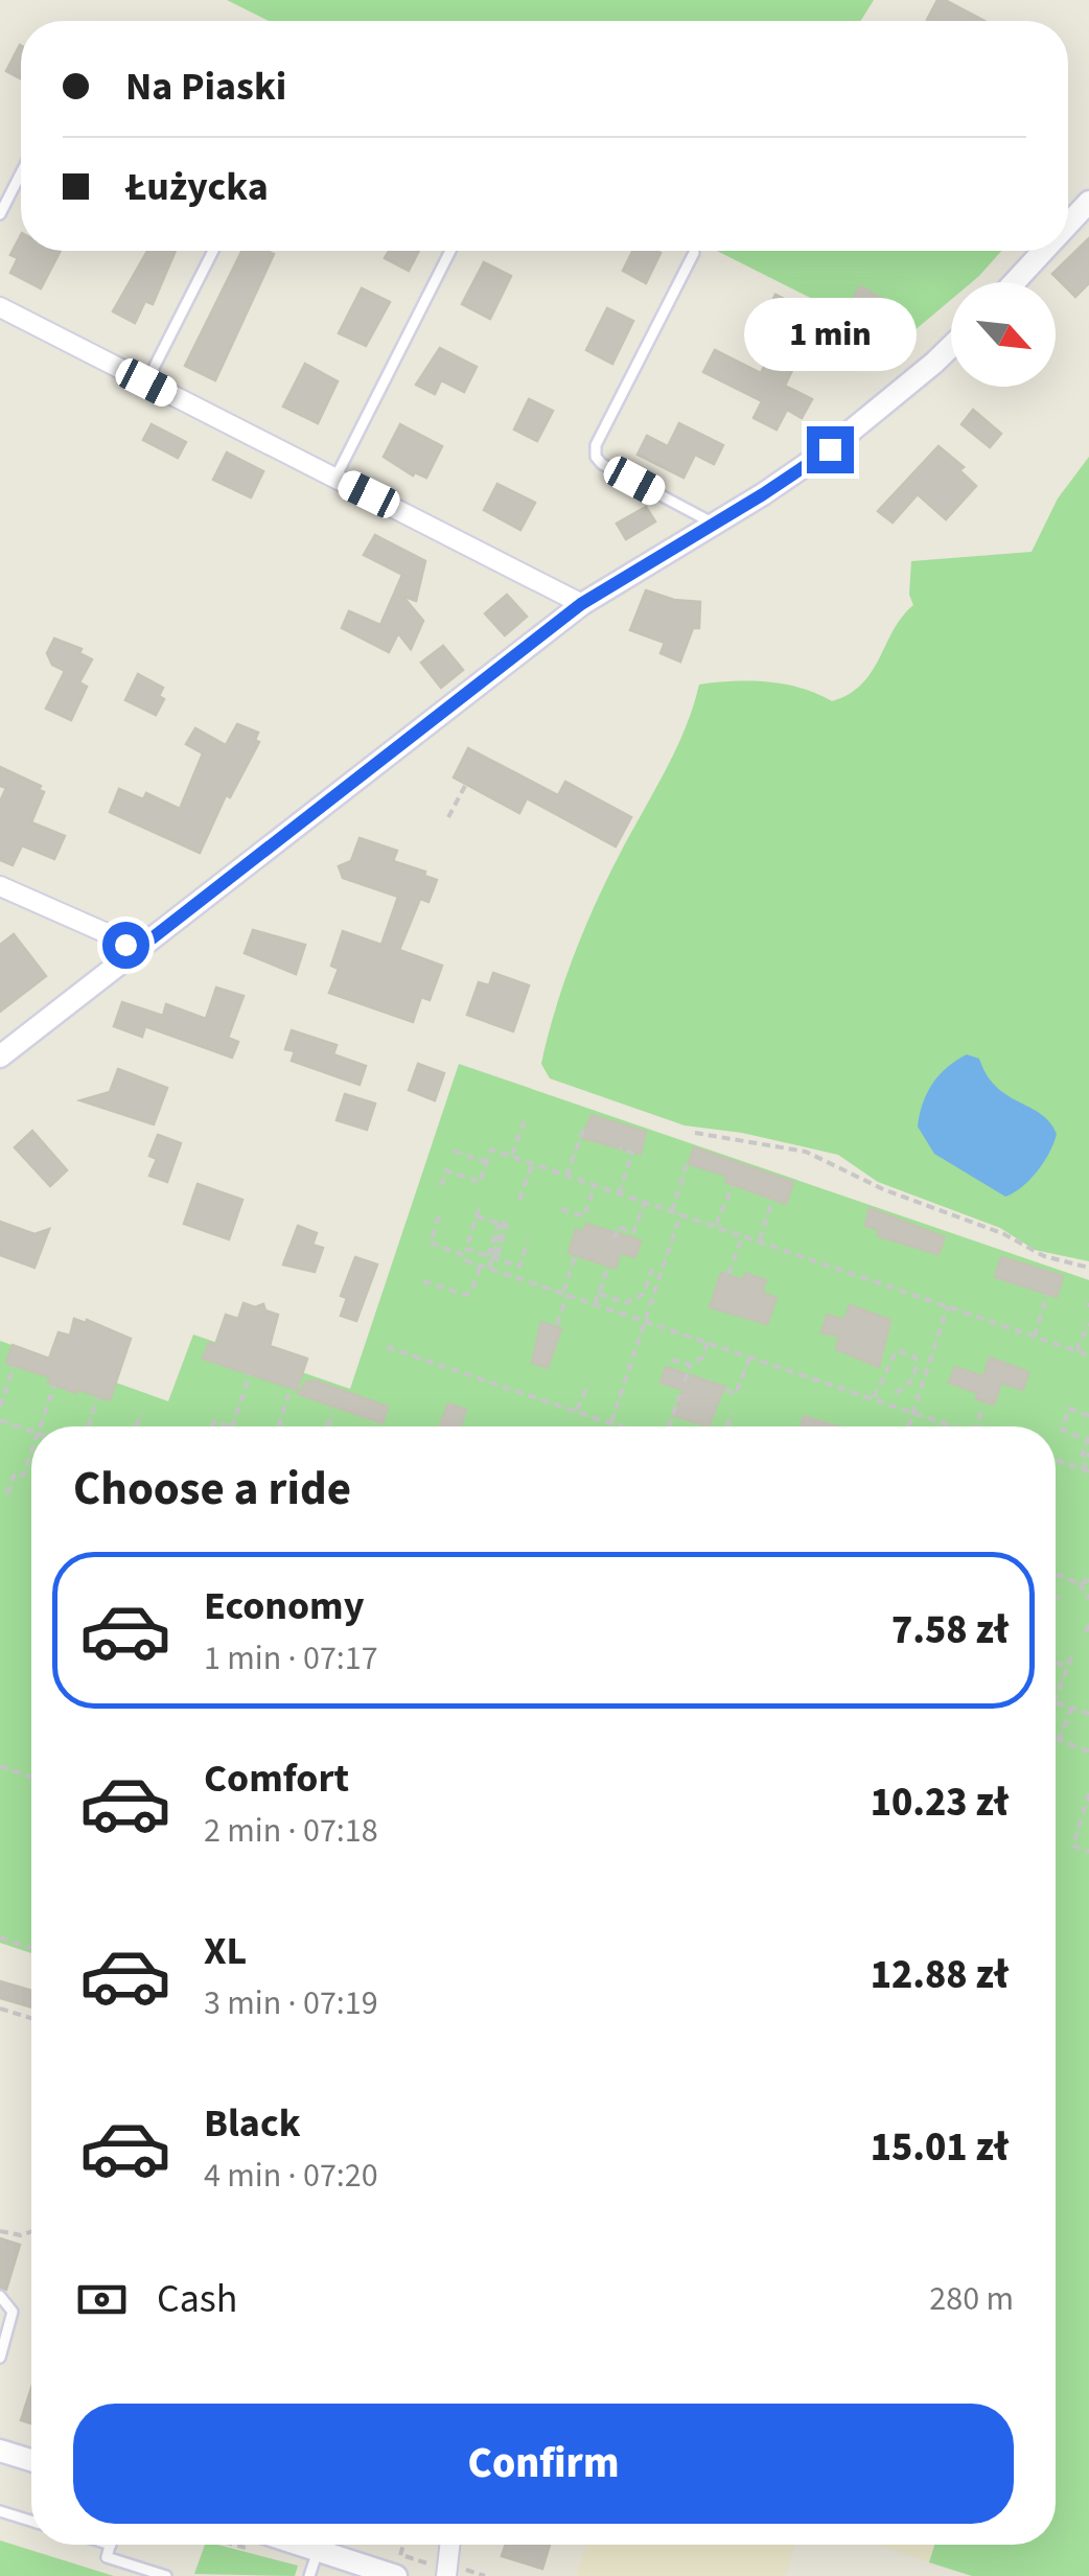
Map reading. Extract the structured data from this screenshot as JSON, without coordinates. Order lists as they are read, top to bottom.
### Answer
{
  "north": "bottom right",
  "page": {
    "banner": ["Na Piaski", "Łużycka"],
    "bubble": "1 min",
    "heading": "Choose a ride",
    "list": [
      {
        "name": "Economy",
        "note": "1 min · 07:17",
        "value": "7.58 zł"
      },
      {
        "name": "Comfort",
        "note": "2 min · 07:18",
        "value": "10.23 zł"
      },
      {
        "name": "XL",
        "note": "3 min · 07:19",
        "value": "12.88 zł"
      },
      {
        "name": "Black",
        "note": "4 min · 07:20",
        "value": "15.01 zł"
      }
    ],
    "pay": ["Cash", "280 m"],
    "buttons": "Confirm"
  }
}
